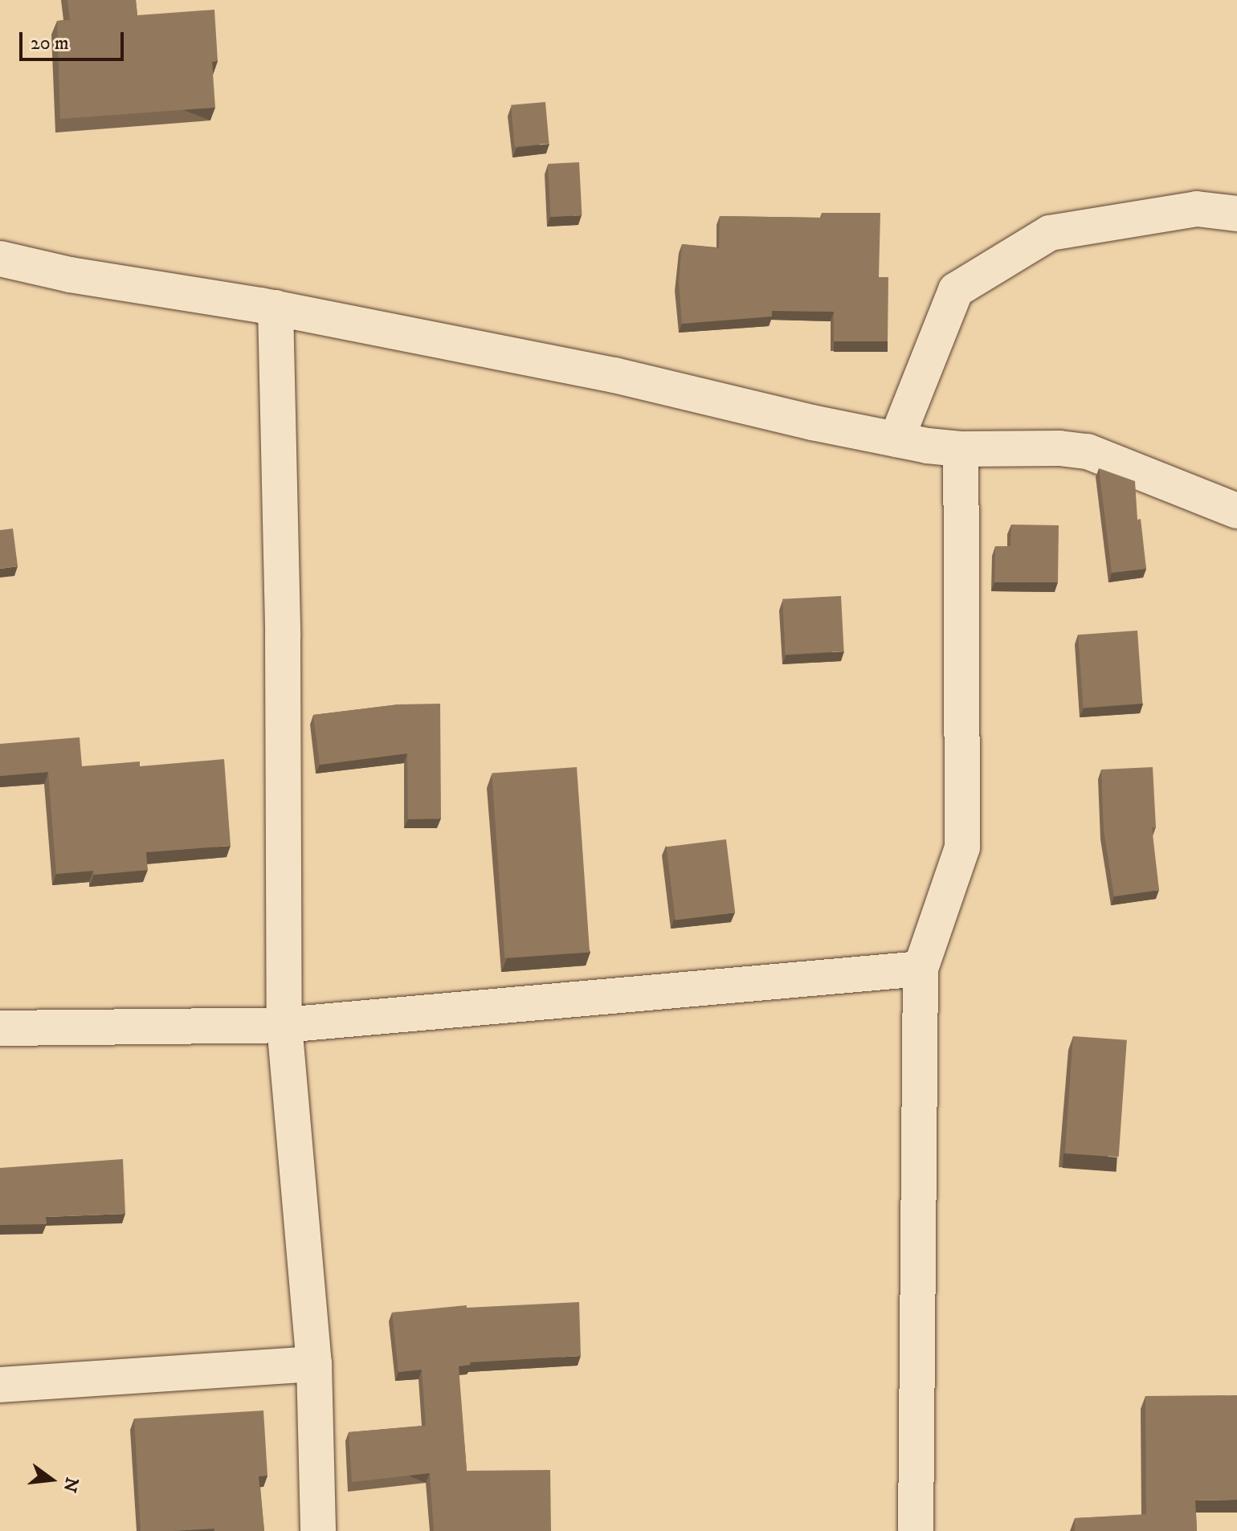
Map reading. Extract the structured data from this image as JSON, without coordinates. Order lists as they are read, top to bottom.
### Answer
{
  "scale_bar": "20 m",
  "north": "right"
}
